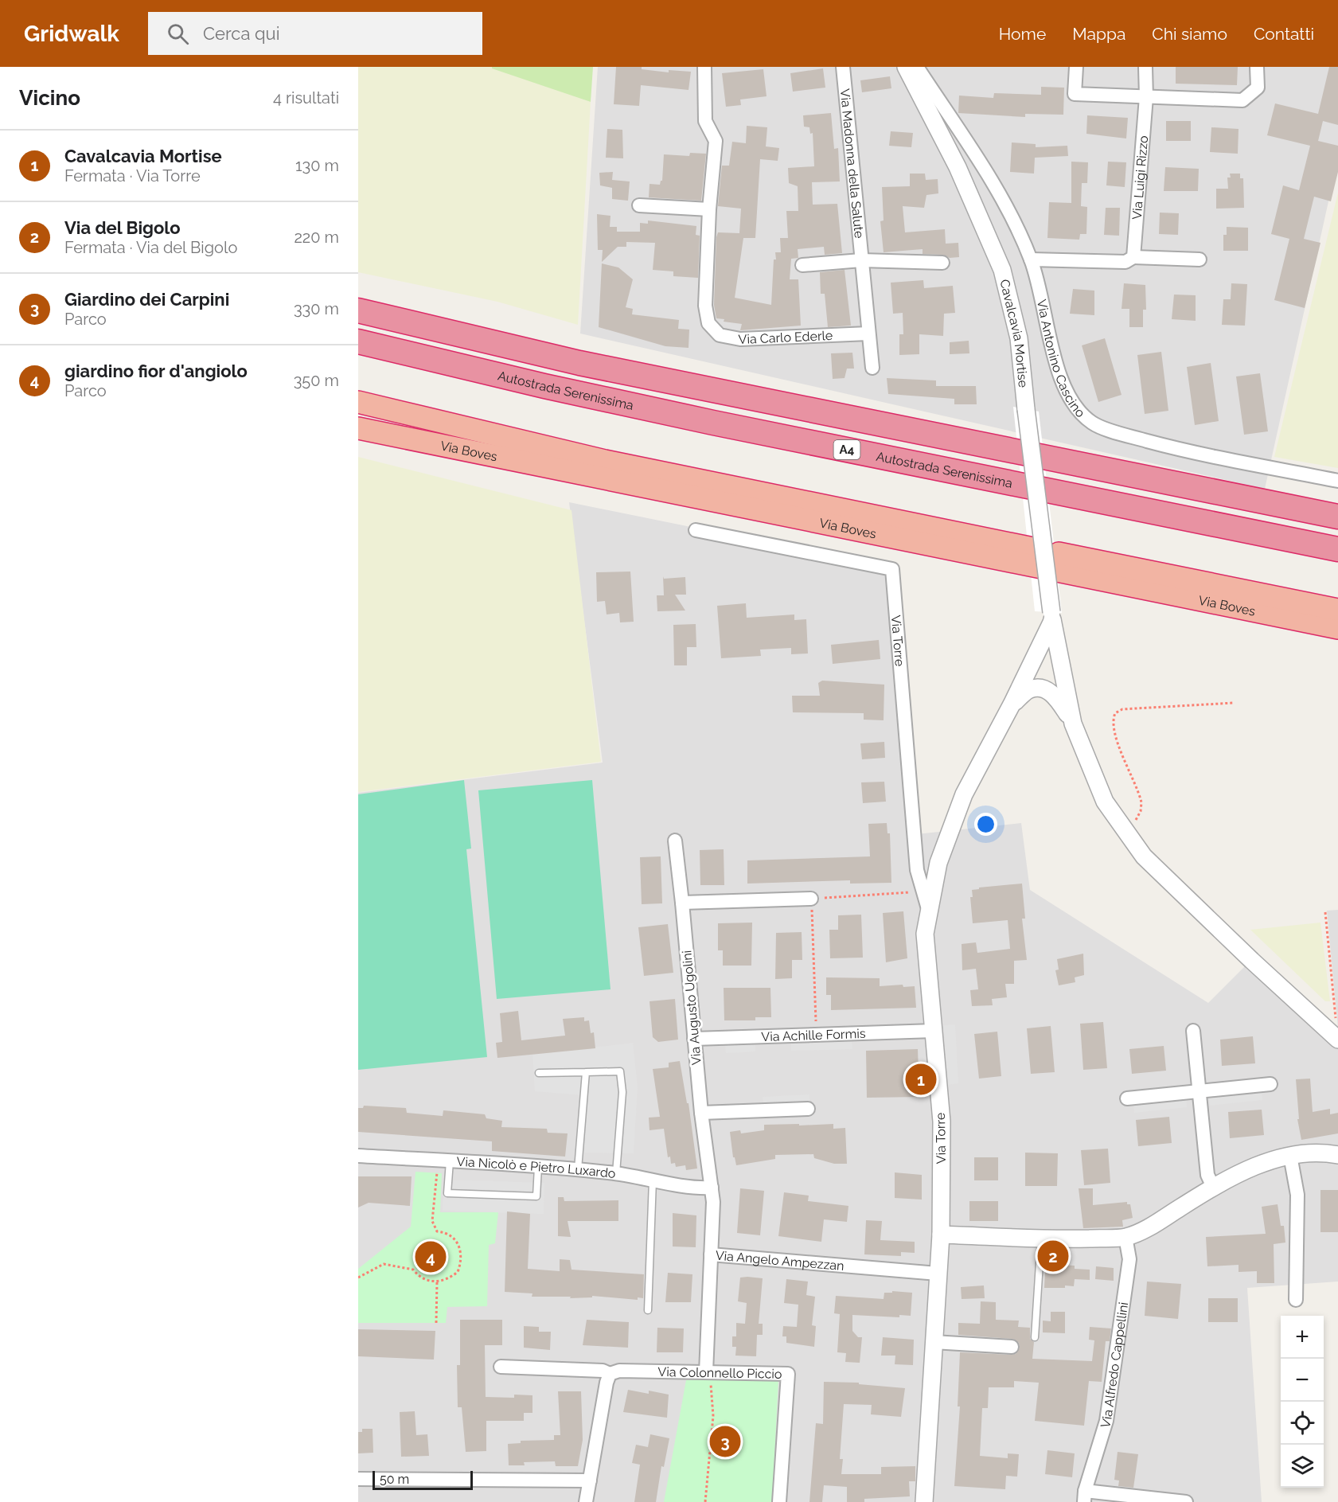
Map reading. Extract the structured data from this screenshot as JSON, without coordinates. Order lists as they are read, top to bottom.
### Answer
{
  "streets": {
    "highway": ["Autostrada Serenissima", "A4", "Via Boves"],
    "street": [
      "Via Madonna della Salute",
      "Via Luigi Rizzo",
      "Cavalcavia Mortise",
      "Via Carlo Ederle",
      "Via Antonino Cascino",
      "Via Torre",
      "Via Augusto Ugolini",
      "Via Achille Formis",
      "Via Nicolò e Pietro Luxardo",
      "Via Angelo Ampezzan",
      "Via Alfredo Cappellini",
      "Via Colonnello Piccio"
    ]
  },
  "crossings": [
    ["Via Madonna della Salute", "Via Carlo Ederle"],
    ["Cavalcavia Mortise", "Via Torre"],
    ["Via Torre", "Via Achille Formis"],
    ["Via Torre", "Via Angelo Ampezzan"],
    ["Via Augusto Ugolini", "Via Achille Formis"],
    ["Via Augusto Ugolini", "Via Nicolò e Pietro Luxardo"],
    ["Via Augusto Ugolini", "Via Angelo Ampezzan"],
    ["Via Angelo Ampezzan", "Via Colonnello Piccio"]
  ],
  "scale_bar": "50 m",
  "page": {
    "header": "Gridwalk",
    "search": "Cerca qui",
    "nav": [
      "Home",
      "Mappa",
      "Chi siamo",
      "Contatti"
    ],
    "heading": ["Vicino", "4 risultati"],
    "list": [
      {
        "mark": "1",
        "name": "Cavalcavia Mortise",
        "note": "Fermata · Via Torre",
        "value": "130 m"
      },
      {
        "mark": "2",
        "name": "Via del Bigolo",
        "note": "Fermata · Via del Bigolo",
        "value": "220 m"
      },
      {
        "mark": "3",
        "name": "Giardino dei Carpini",
        "note": "Parco",
        "value": "330 m"
      },
      {
        "mark": "4",
        "name": "giardino fior d'angiolo",
        "note": "Parco",
        "value": "350 m"
      }
    ],
    "pins": [
      "1",
      "2",
      "4",
      "3"
    ],
    "map_buttons": ["+", "−"],
    "scale": "50 m"
  }
}
